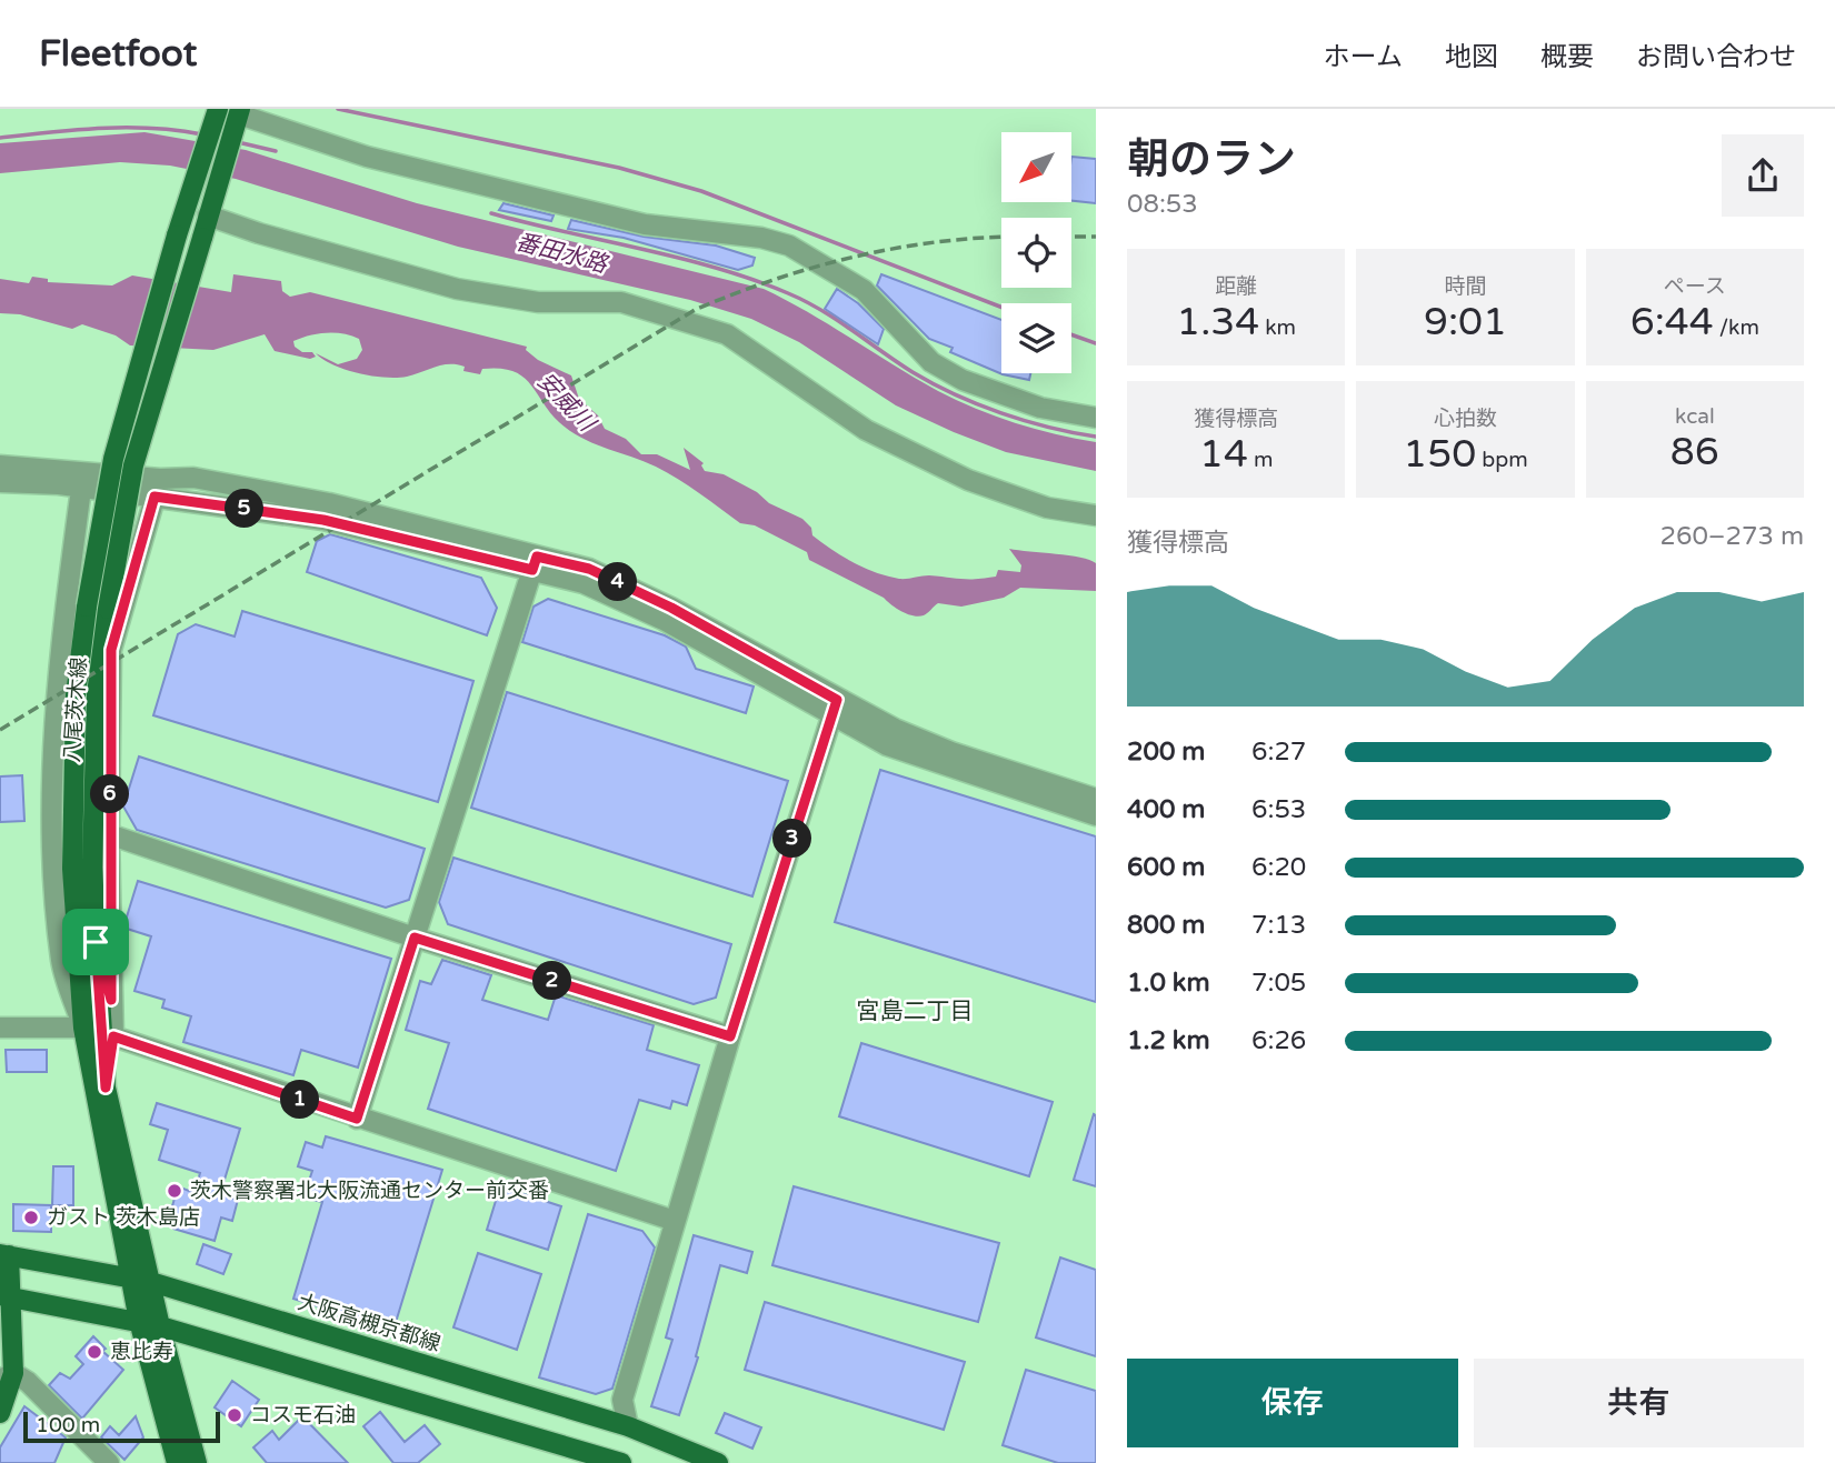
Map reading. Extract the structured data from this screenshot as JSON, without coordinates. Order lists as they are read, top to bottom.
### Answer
{
  "streets": {
    "main road": ["八尾茨木線", "大阪高槻京都線"]
  },
  "crossings": [
    ["八尾茨木線", "大阪高槻京都線"]
  ],
  "districts": ["宮島二丁目"],
  "water": ["番田水路", "安威川"],
  "places": [
    "茨木警察署北大阪流通センター前交番",
    "ガスト 茨木島店",
    "恵比寿",
    "コスモ石油"
  ],
  "scale_bar": "100 m",
  "north": "bottom left",
  "page": {
    "header": "Fleetfoot",
    "nav": [
      "ホーム",
      "地図",
      "概要",
      "お問い合わせ"
    ],
    "heading": ["朝のラン", "08:53"],
    "stats": [
      ["距離", "1.34 km"],
      ["時間", "9:01"],
      ["ペース", "6:44 /km"],
      ["獲得標高", "14 m"],
      ["心拍数", "150 bpm"],
      ["kcal", "86"]
    ],
    "pins": [
      "5",
      "4",
      "6",
      "3",
      "2",
      "1"
    ],
    "chart": ["獲得標高", "260–273 m"],
    "list": [
      {
        "name": "200 m",
        "note": "6:27"
      },
      {
        "name": "400 m",
        "note": "6:53"
      },
      {
        "name": "600 m",
        "note": "6:20"
      },
      {
        "name": "800 m",
        "note": "7:13"
      },
      {
        "name": "1.0 km",
        "note": "7:05"
      },
      {
        "name": "1.2 km",
        "note": "6:26"
      }
    ],
    "buttons": ["保存", "共有"],
    "scale": "100 m"
  }
}
